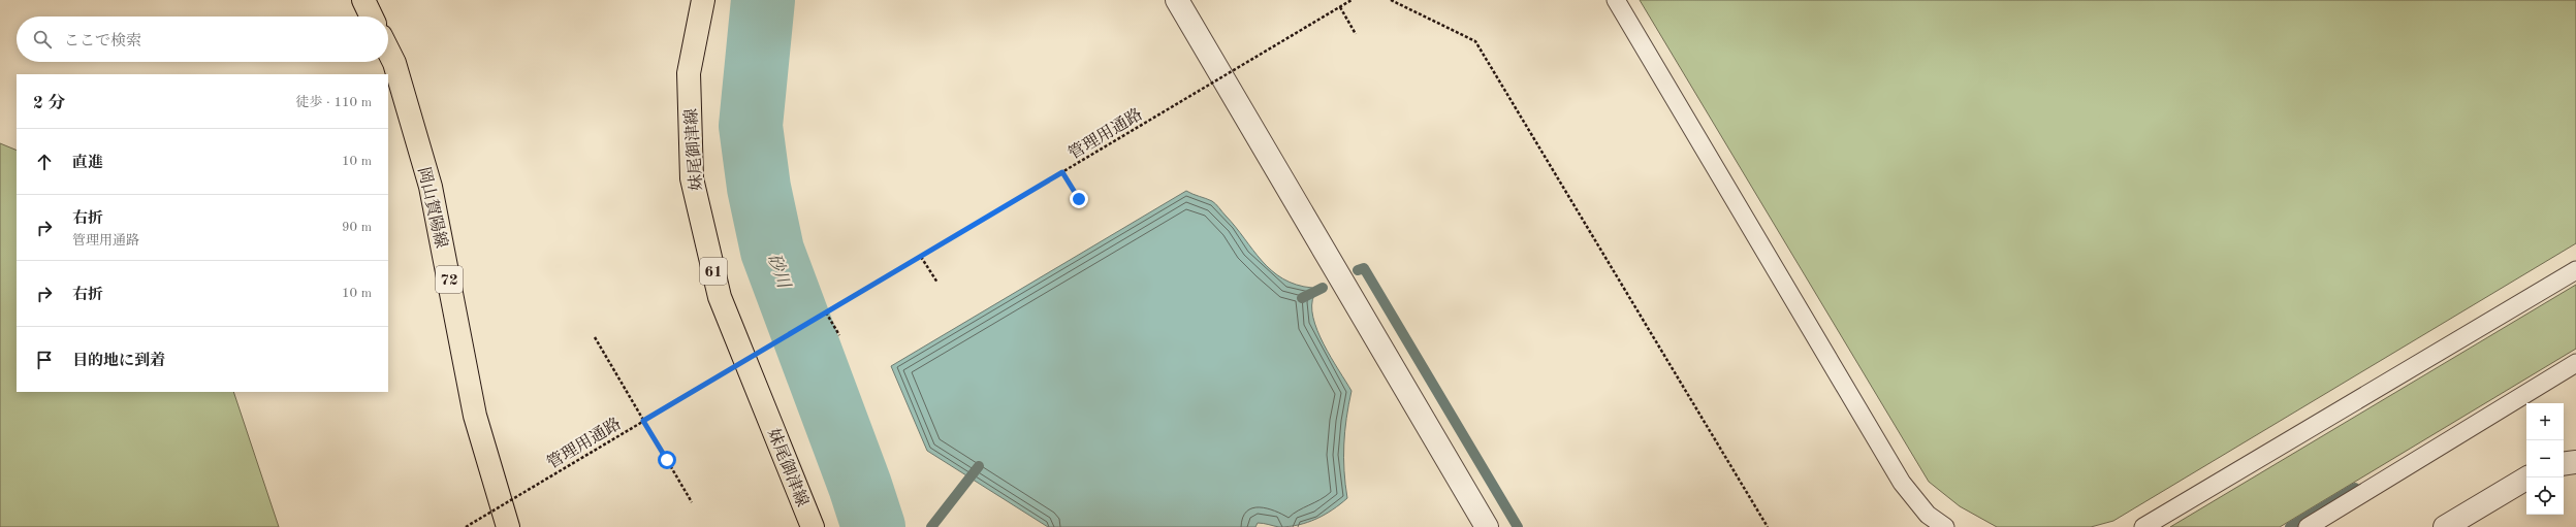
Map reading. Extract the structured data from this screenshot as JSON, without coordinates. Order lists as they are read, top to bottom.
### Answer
{
  "streets": {
    "main road": [
      "妹尾御津線",
      "岡山賀陽線",
      "61",
      "72"
    ],
    "path": ["管理用通路"]
  },
  "water": ["砂川"],
  "page": {
    "search": "ここで検索",
    "heading": ["2 分", "徒歩 · 110 m"],
    "list": [
      ["直進", "10 m"],
      ["右折", "管理用通路", "90 m"],
      ["右折", "10 m"],
      "目的地に到着"
    ],
    "map_buttons": ["+", "−"]
  }
}
